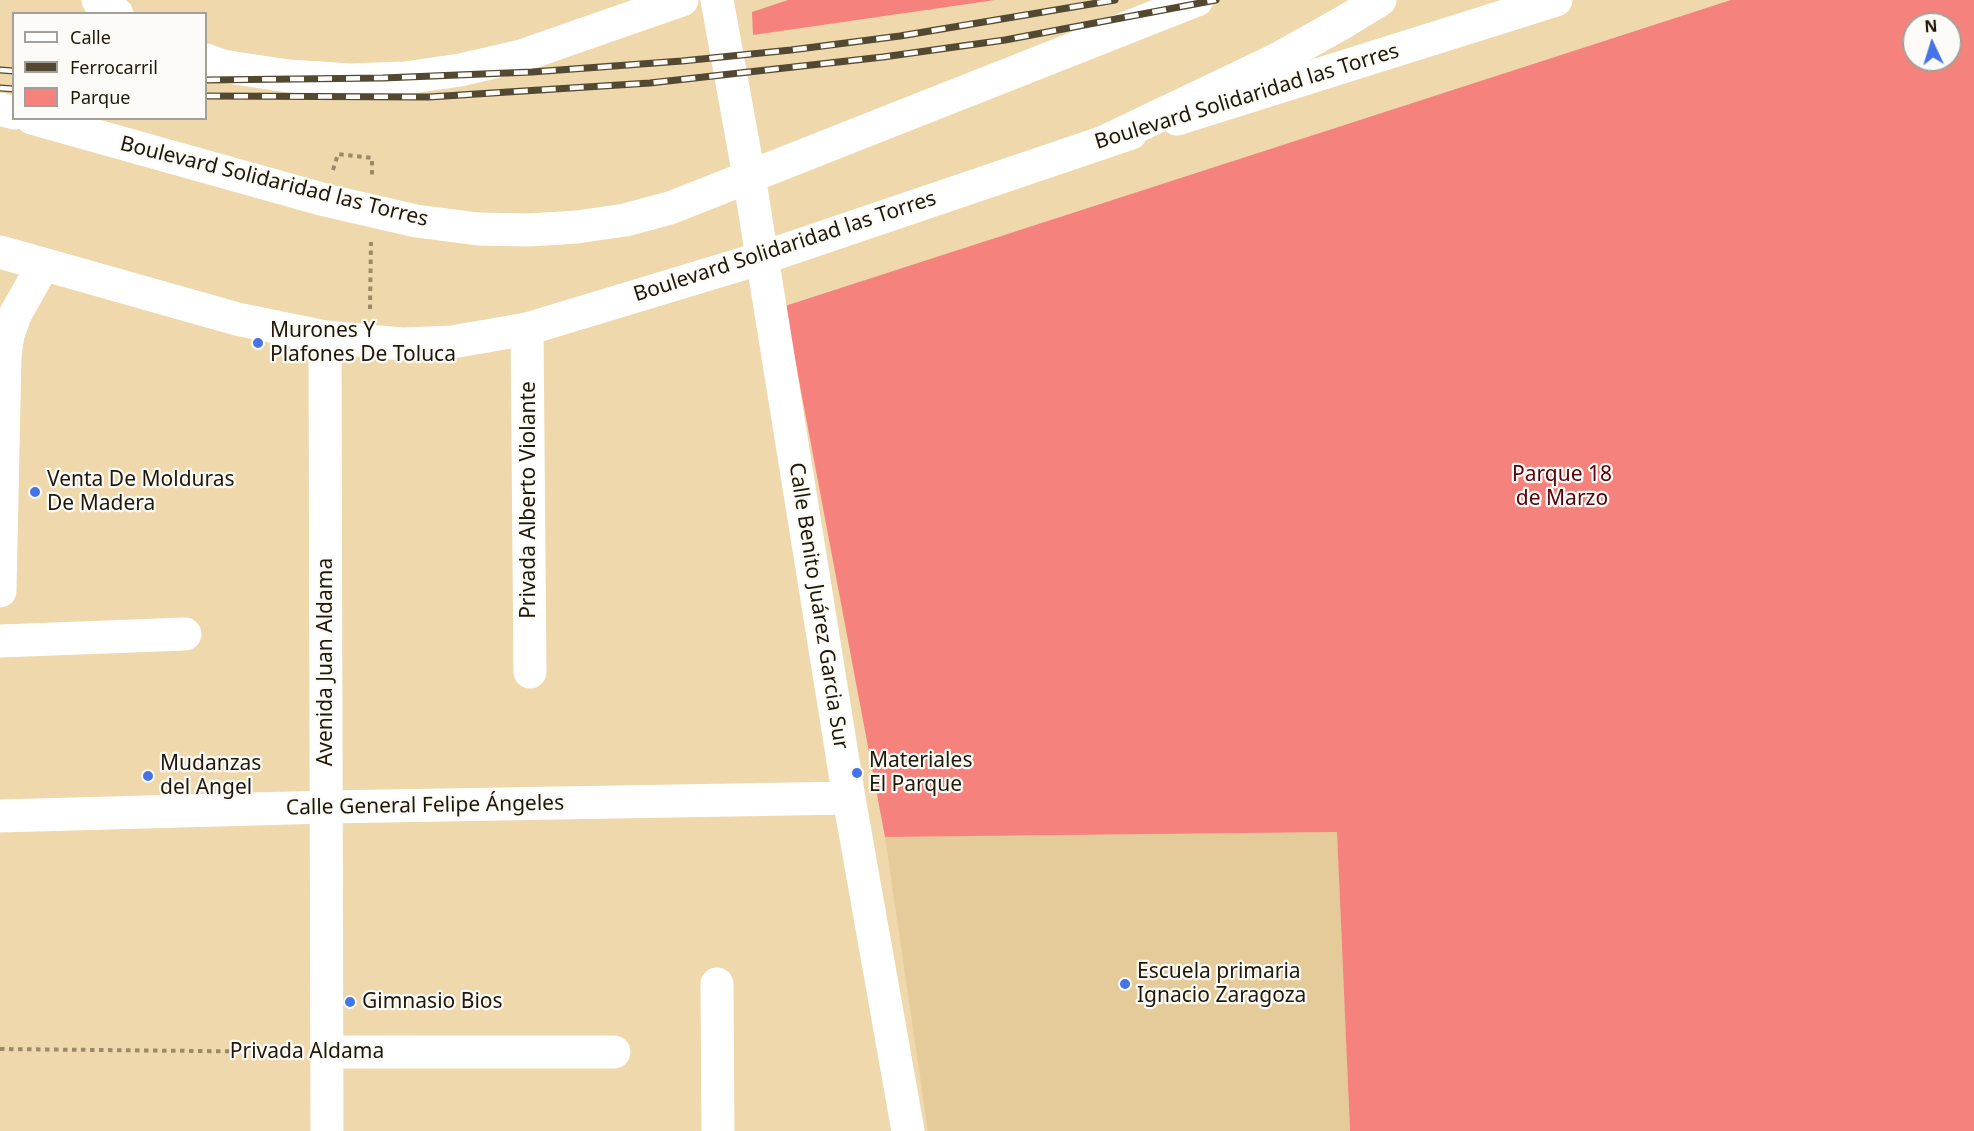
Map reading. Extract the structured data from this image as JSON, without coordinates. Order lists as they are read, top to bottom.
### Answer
{
  "streets": {
    "main road": [
      "Boulevard Solidaridad las Torres",
      "Privada Alberto Violante",
      "Calle Benito Juárez Garcia Sur",
      "Avenida Juan Aldama",
      "Calle General Felipe Ángeles",
      "Privada Aldama"
    ]
  },
  "crossings": [
    ["Boulevard Solidaridad las Torres", "Privada Alberto Violante"],
    ["Boulevard Solidaridad las Torres", "Calle Benito Juárez Garcia Sur"],
    ["Boulevard Solidaridad las Torres", "Avenida Juan Aldama"],
    ["Calle Benito Juárez Garcia Sur", "Calle General Felipe Ángeles"],
    ["Avenida Juan Aldama", "Calle General Felipe Ángeles"],
    ["Avenida Juan Aldama", "Privada Aldama"]
  ],
  "parks": ["Parque 18 de Marzo"],
  "places": [
    "Murones Y Plafones De Toluca",
    "Venta De Molduras De Madera",
    "Materiales El Parque",
    "Mudanzas del Angel",
    "Escuela primaria Ignacio Zaragoza",
    "Gimnasio Bios"
  ],
  "legend": ["Calle", "Ferrocarril", "Parque"],
  "north": "top"
}
